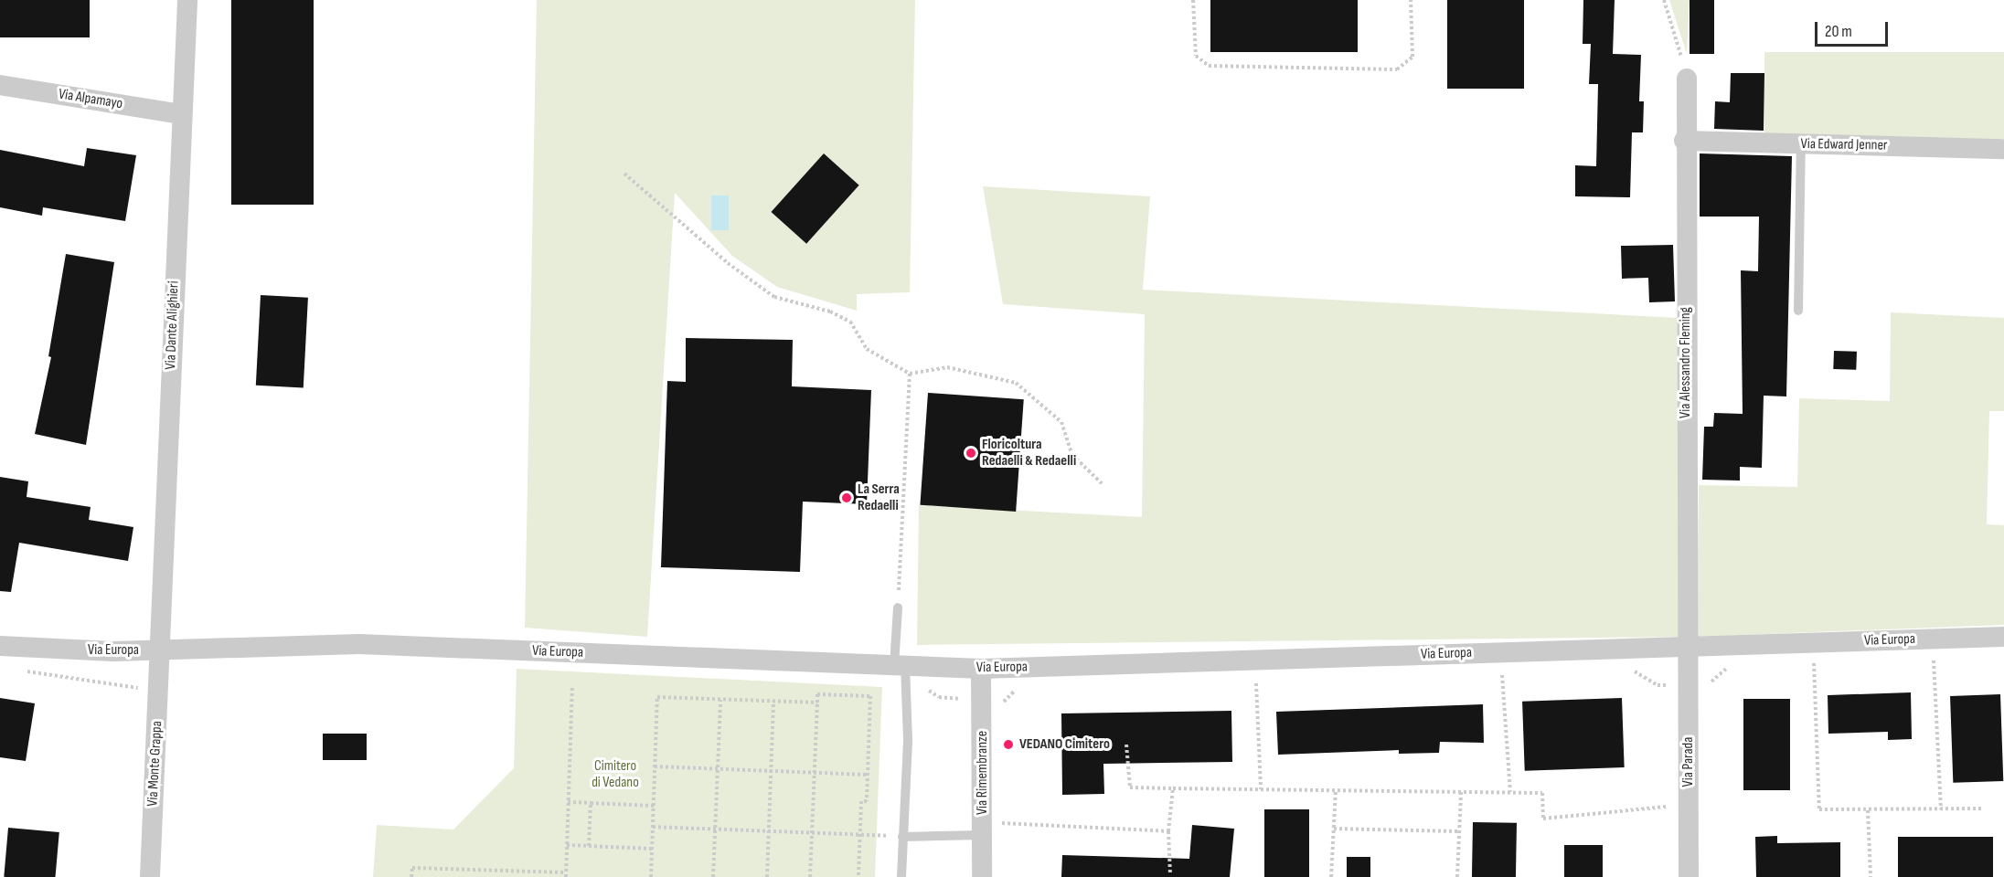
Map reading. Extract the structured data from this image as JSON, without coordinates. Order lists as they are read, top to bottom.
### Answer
{
  "streets": {
    "street": [
      "Via Alpamayo",
      "Via Edward Jenner",
      "Via Dante Alighieri",
      "Via Alessandro Fleming",
      "Via Europa",
      "Via Parada",
      "Via Monte Grappa",
      "Via Rimembranze"
    ]
  },
  "crossings": [
    ["Via Alpamayo", "Via Dante Alighieri"],
    ["Via Edward Jenner", "Via Alessandro Fleming"],
    ["Via Dante Alighieri", "Via Europa"],
    ["Via Dante Alighieri", "Via Monte Grappa"],
    ["Via Alessandro Fleming", "Via Europa"],
    ["Via Alessandro Fleming", "Via Parada"],
    ["Via Europa", "Via Parada"],
    ["Via Europa", "Via Monte Grappa"],
    ["Via Europa", "Via Rimembranze"]
  ],
  "parks": ["Cimitero di Vedano"],
  "places": ["Floricoltura Redaelli & Redaelli", "La Serra Redaelli", "VEDANO Cimitero"],
  "scale_bar": "20 m"
}
